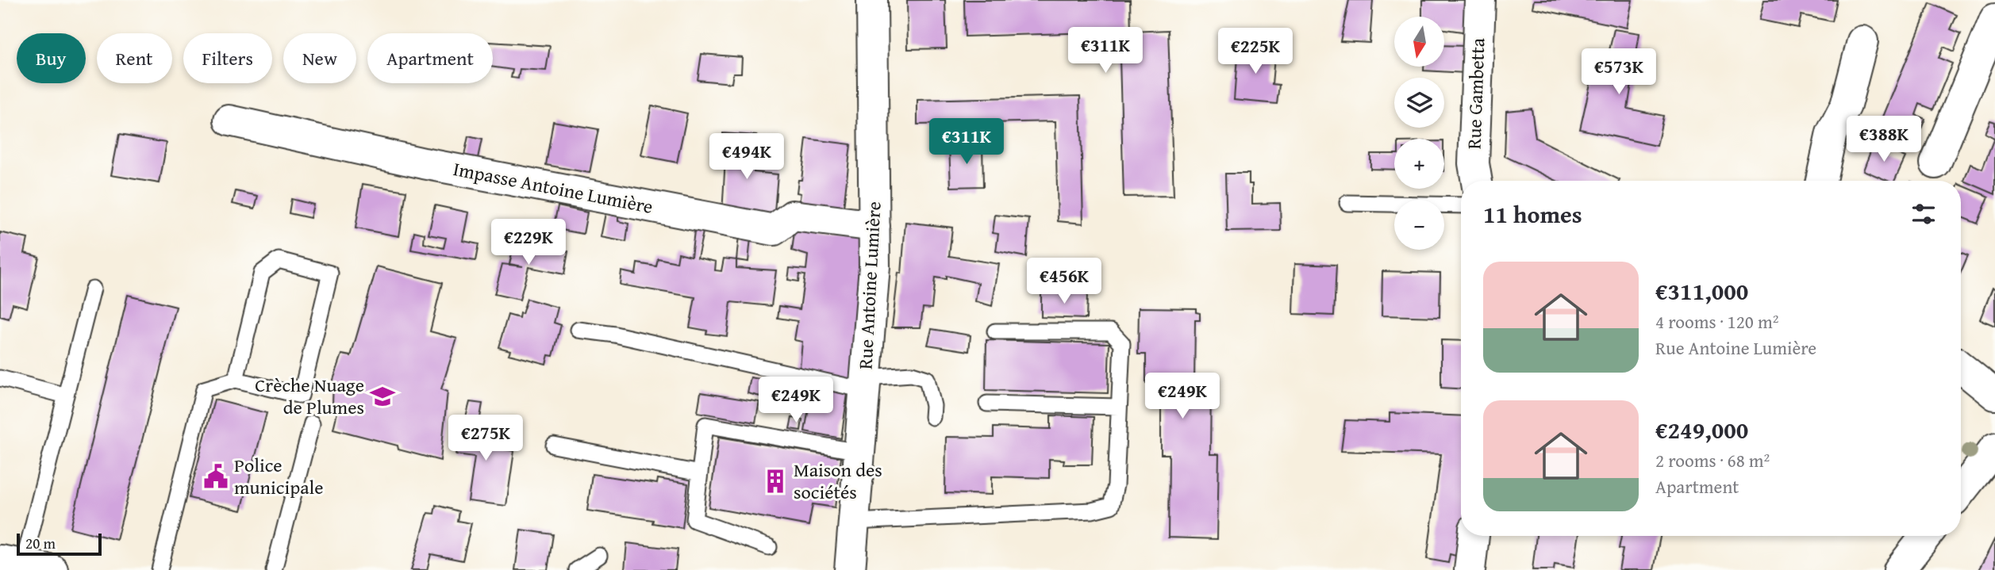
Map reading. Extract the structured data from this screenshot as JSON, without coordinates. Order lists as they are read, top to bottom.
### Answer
{
  "streets": {
    "street": ["Rue Gambetta", "Impasse Antoine Lumière", "Rue Antoine Lumière"]
  },
  "crossings": [
    ["Impasse Antoine Lumière", "Rue Antoine Lumière"]
  ],
  "places": {
    "school or university": ["Crèche Nuage de Plumes"],
    "public building": ["Police municipale"],
    "building": ["Maison des sociétés"]
  },
  "scale_bar": "20 m",
  "north": "bottom",
  "page": {
    "map_buttons": ["+", "−"],
    "price": [
      "€311K",
      "€225K",
      "€573K",
      "€388K",
      "€311K",
      "€494K",
      "€229K",
      "€456K",
      "€249K",
      "€249K",
      "€275K"
    ],
    "chip": [
      "Buy",
      "Rent",
      "Filters",
      "New",
      "Apartment"
    ],
    "heading": "11 homes",
    "list": [
      {
        "name": "€311,000",
        "note": "4 rooms · 120 m² · Rue Antoine Lumière"
      },
      {
        "name": "€249,000",
        "note": "2 rooms · 68 m² · Apartment"
      }
    ],
    "scale": "20 m"
  }
}
